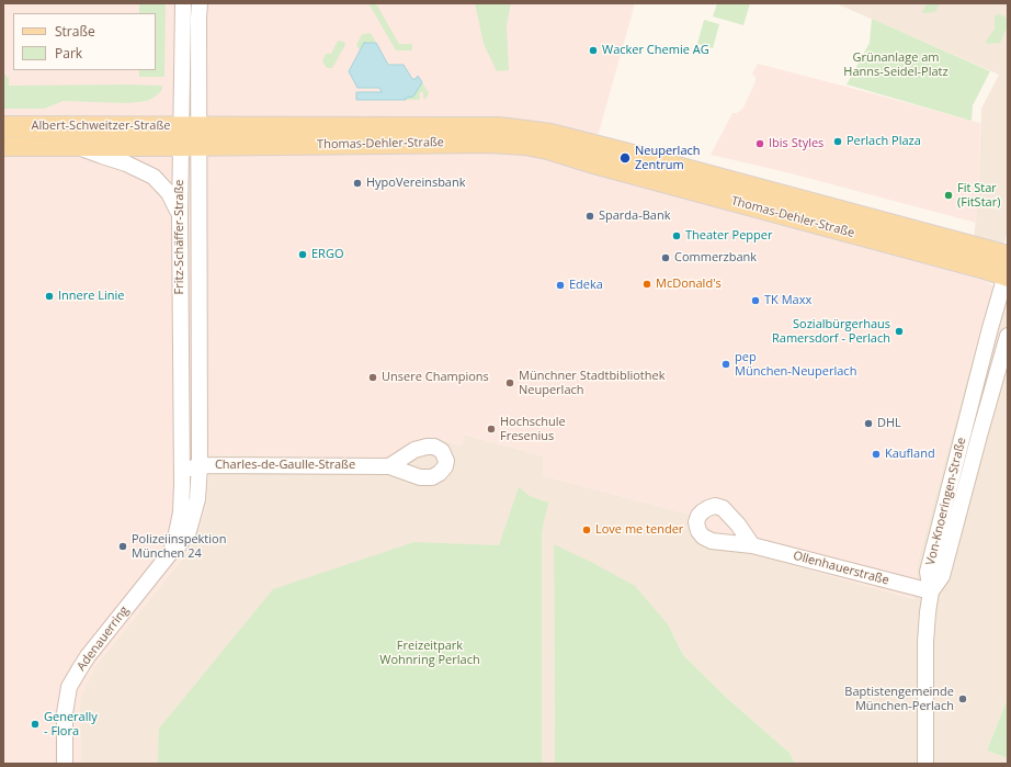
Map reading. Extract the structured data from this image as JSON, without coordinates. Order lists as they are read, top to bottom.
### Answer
{
  "streets": {
    "main road": ["Albert-Schweitzer-Straße", "Thomas-Dehler-Straße"],
    "street": [
      "Fritz-Schäffer-Straße",
      "Charles-de-Gaulle-Straße",
      "Von-Knoeringen-Straße",
      "Ollenhauerstraße",
      "Adenauerring"
    ]
  },
  "crossings": [
    ["Albert-Schweitzer-Straße", "Thomas-Dehler-Straße"],
    ["Albert-Schweitzer-Straße", "Fritz-Schäffer-Straße"],
    ["Thomas-Dehler-Straße", "Fritz-Schäffer-Straße"],
    ["Thomas-Dehler-Straße", "Von-Knoeringen-Straße"],
    ["Fritz-Schäffer-Straße", "Charles-de-Gaulle-Straße"],
    ["Fritz-Schäffer-Straße", "Adenauerring"],
    ["Charles-de-Gaulle-Straße", "Adenauerring"],
    ["Von-Knoeringen-Straße", "Ollenhauerstraße"]
  ],
  "parks": ["Grünanlage am Hanns-Seidel-Platz", "Freizeitpark Wohnring Perlach"],
  "places": [
    "Wacker Chemie AG",
    "Perlach Plaza",
    "Ibis Styles",
    "Neuperlach Zentrum",
    "HypoVereinsbank",
    "Fit Star (FitStar)",
    "Sparda-Bank",
    "Theater Pepper",
    "ERGO",
    "Commerzbank",
    "McDonald's",
    "Edeka",
    "Innere Linie",
    "TK Maxx",
    "Sozialbürgerhaus Ramersdorf - Perlach",
    "pep München-Neuperlach",
    "Unsere Champions",
    "Münchner Stadtbibliothek Neuperlach",
    "DHL",
    "Hochschule Fresenius",
    "Kaufland",
    "Love me tender",
    "Polizeiinspektion München 24",
    "Baptistengemeinde München-Perlach",
    "Generally - Flora"
  ],
  "legend": ["Straße", "Park"]
}
